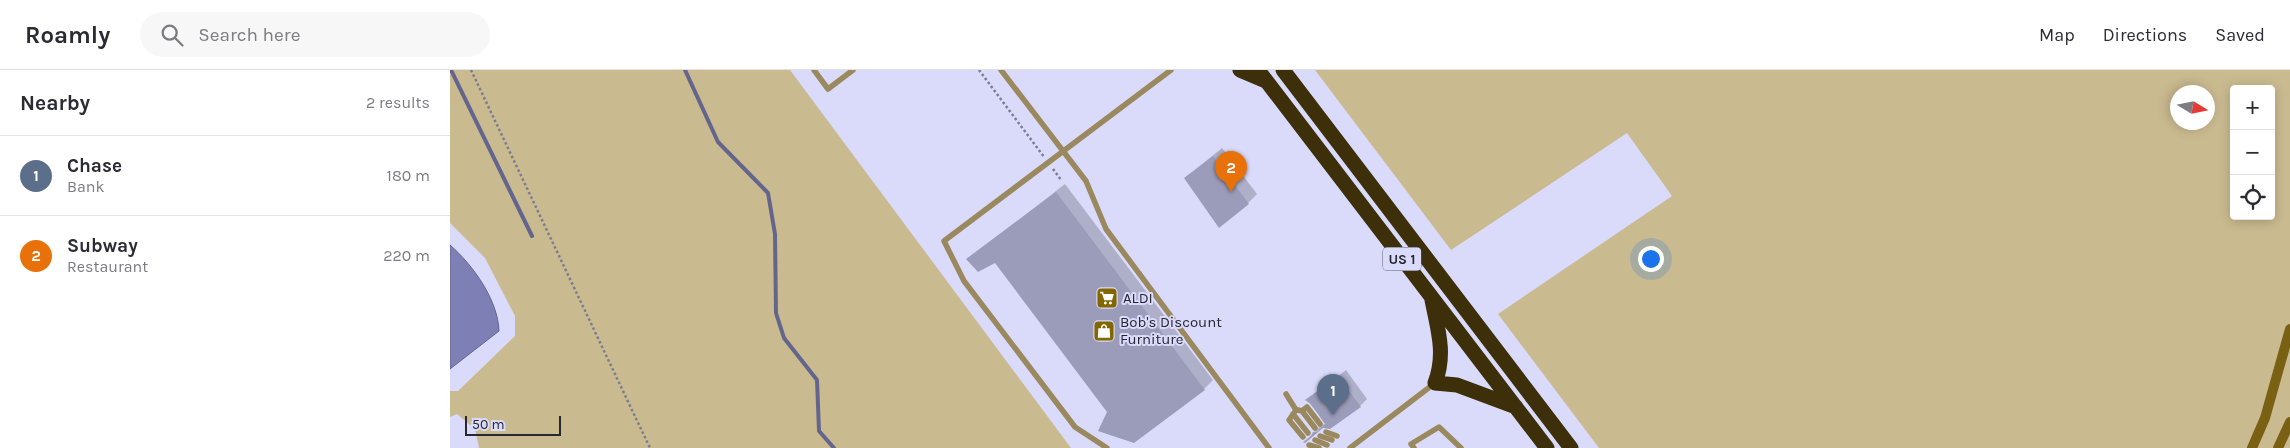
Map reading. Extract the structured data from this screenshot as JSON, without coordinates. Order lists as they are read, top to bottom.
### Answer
{
  "streets": {
    "highway": ["US 1"]
  },
  "places": {
    "supermarket": ["ALDI"],
    "shop": ["Bob's Discount Furniture"]
  },
  "scale_bar": "50 m",
  "north": "right",
  "page": {
    "header": "Roamly",
    "search": "Search here",
    "nav": ["Map", "Directions", "Saved"],
    "heading": ["Nearby", "2 results"],
    "map_buttons": ["+", "−"],
    "list": [
      {
        "mark": "1",
        "name": "Chase",
        "note": "Bank",
        "value": "180 m"
      },
      {
        "mark": "2",
        "name": "Subway",
        "note": "Restaurant",
        "value": "220 m"
      }
    ],
    "pins": ["2", "1"],
    "scale": "50 m"
  }
}
